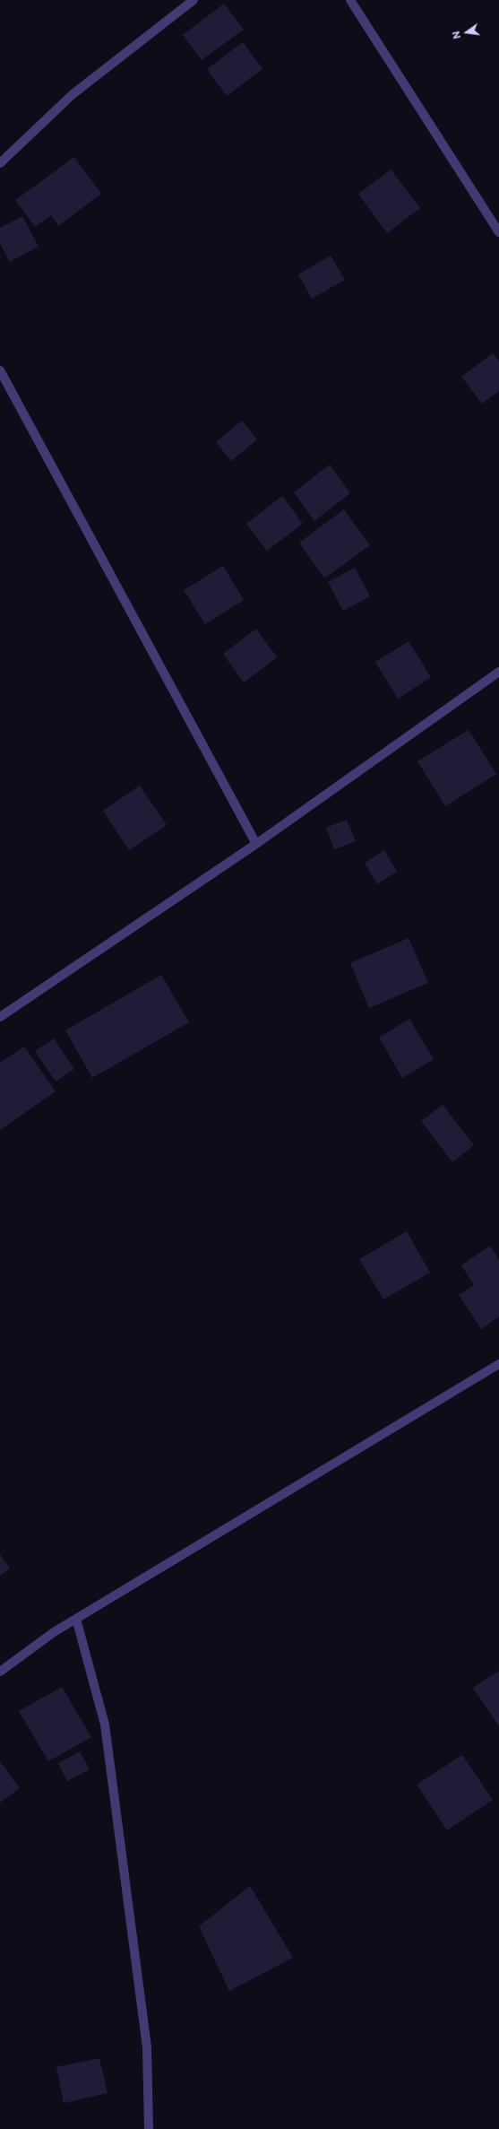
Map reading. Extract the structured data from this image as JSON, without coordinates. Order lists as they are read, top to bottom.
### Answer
{
  "north": "left"
}
